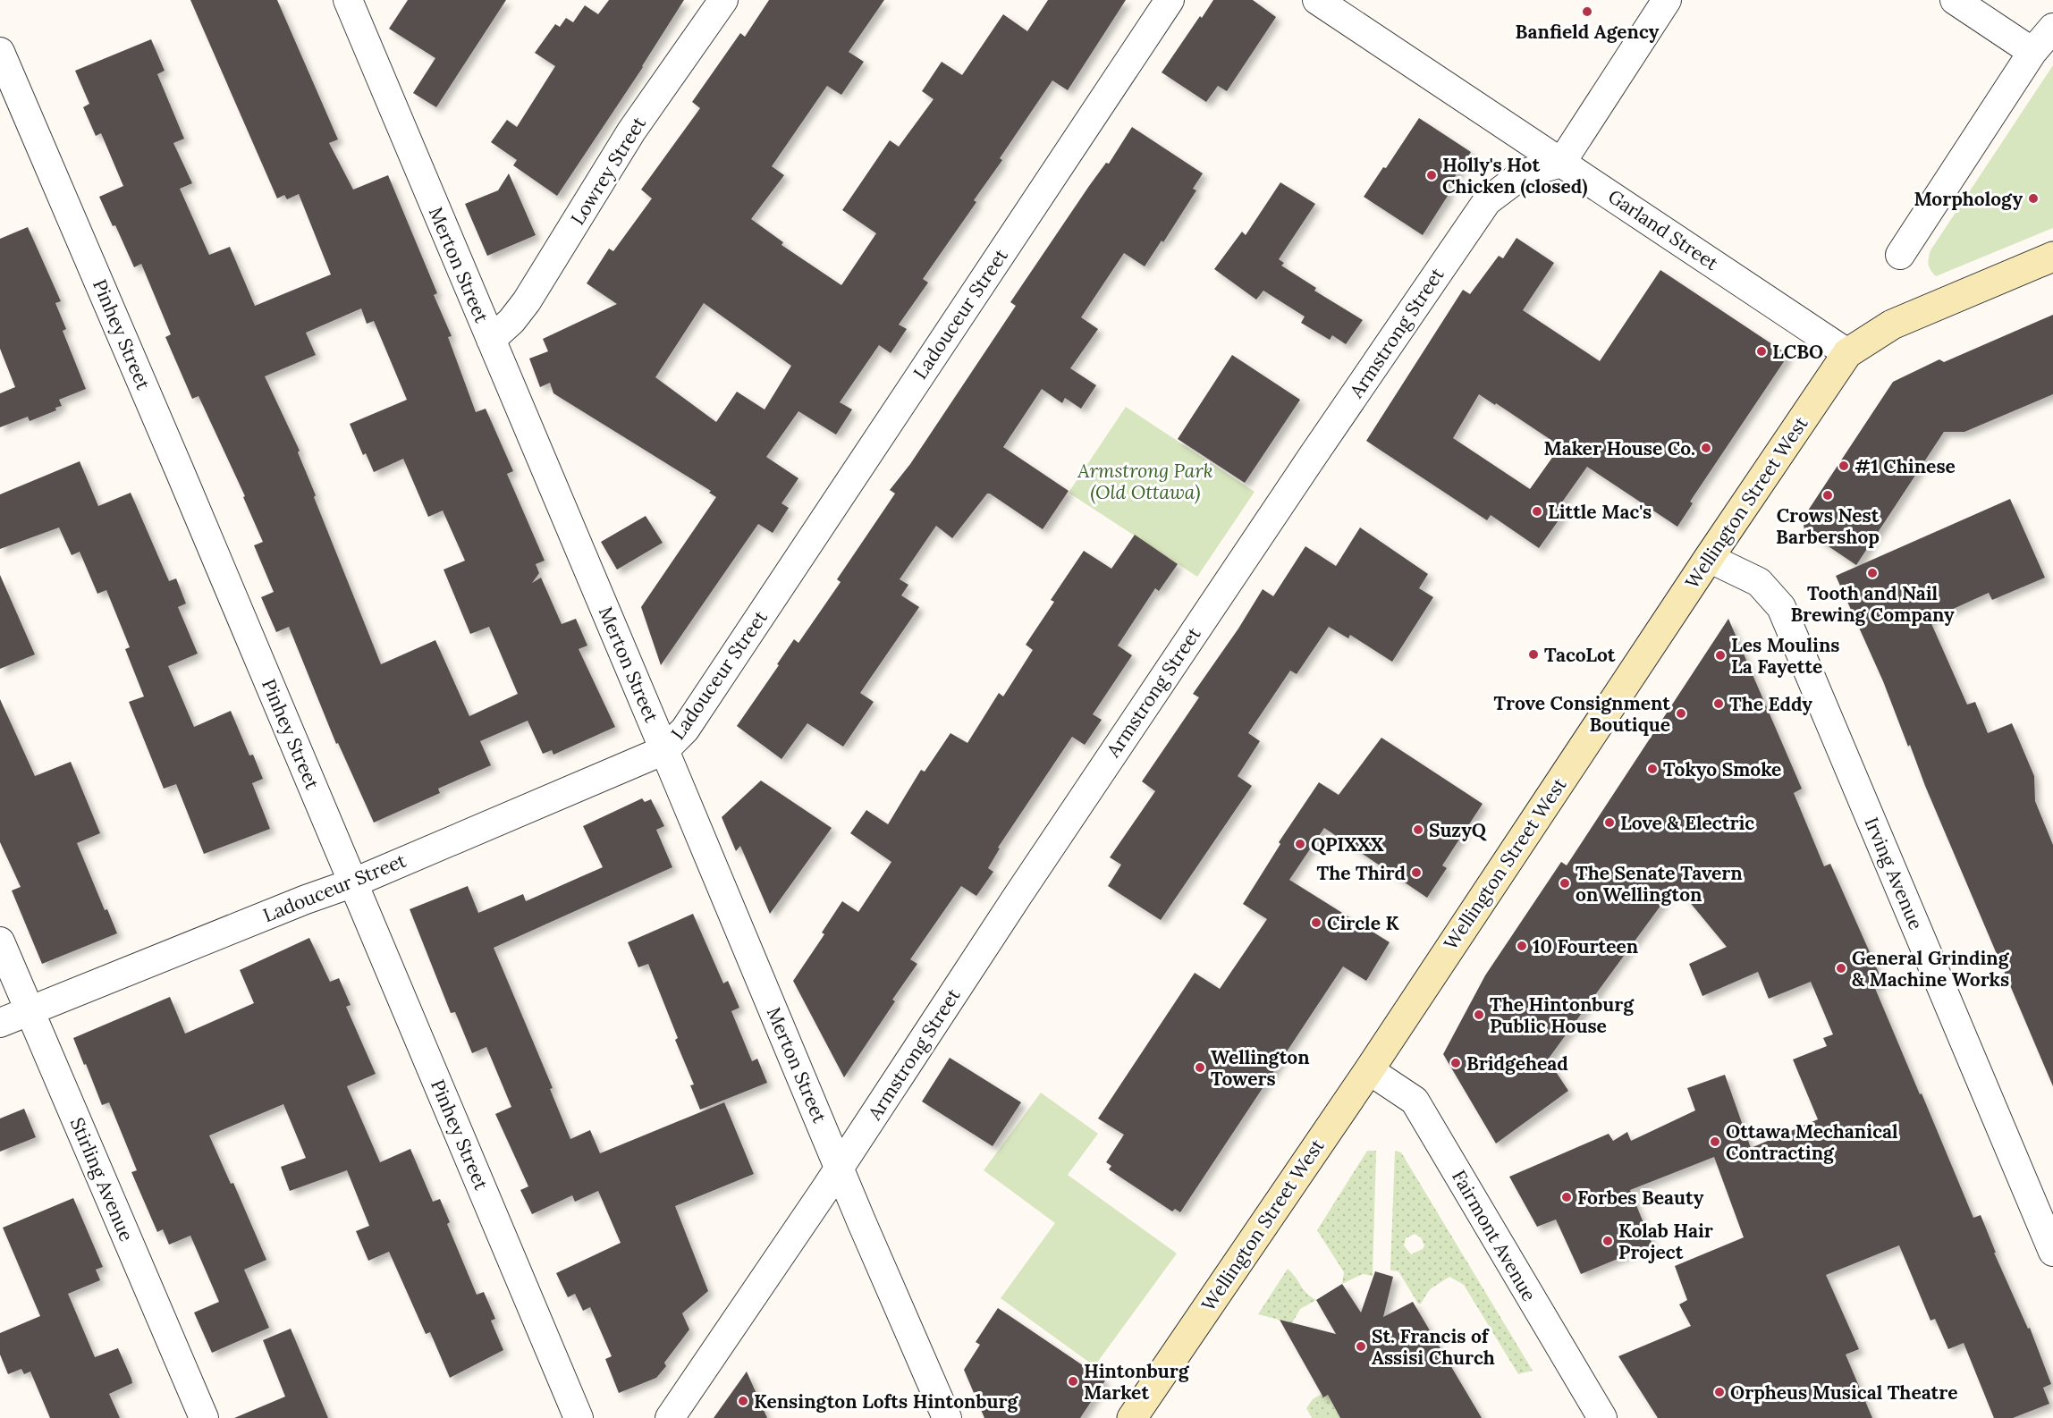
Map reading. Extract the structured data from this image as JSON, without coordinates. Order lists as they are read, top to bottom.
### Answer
{
  "streets": {
    "main road": ["Wellington Street West"],
    "street": [
      "Lowrey Street",
      "Garland Street",
      "Merton Street",
      "Ladouceur Street",
      "Armstrong Street",
      "Pinhey Street",
      "Irving Avenue",
      "Stirling Avenue",
      "Fairmont Avenue"
    ]
  },
  "crossings": [
    ["Lowrey Street", "Merton Street"],
    ["Garland Street", "Armstrong Street"],
    ["Garland Street", "Wellington Street West"],
    ["Merton Street", "Ladouceur Street"],
    ["Merton Street", "Armstrong Street"],
    ["Ladouceur Street", "Pinhey Street"],
    ["Ladouceur Street", "Stirling Avenue"],
    ["Wellington Street West", "Irving Avenue"],
    ["Wellington Street West", "Fairmont Avenue"]
  ],
  "parks": ["Armstrong Park (Old Ottawa)"],
  "places": [
    "Banfield Agency",
    "Holly's Hot Chicken (closed)",
    "Morphology",
    "LCBO",
    "Maker House Co.",
    "#1 Chinese",
    "Crows Nest Barbershop",
    "Little Mac's",
    "Tooth and Nail Brewing Company",
    "TacoLot",
    "Les Moulins La Fayette",
    "The Eddy",
    "Trove Consignment Boutique",
    "Tokyo Smoke",
    "Love & Electric",
    "SuzyQ",
    "QPIXXX",
    "The Third",
    "The Senate Tavern on Wellington",
    "Circle K",
    "10 Fourteen",
    "General Grinding & Machine Works",
    "The Hintonburg Public House",
    "Bridgehead",
    "Wellington Towers",
    "Ottawa Mechanical Contracting",
    "Forbes Beauty",
    "Kolab Hair Project",
    "St. Francis of Assisi Church",
    "Hintonburg Market",
    "Orpheus Musical Theatre",
    "Kensington Lofts Hintonburg"
  ]
}
